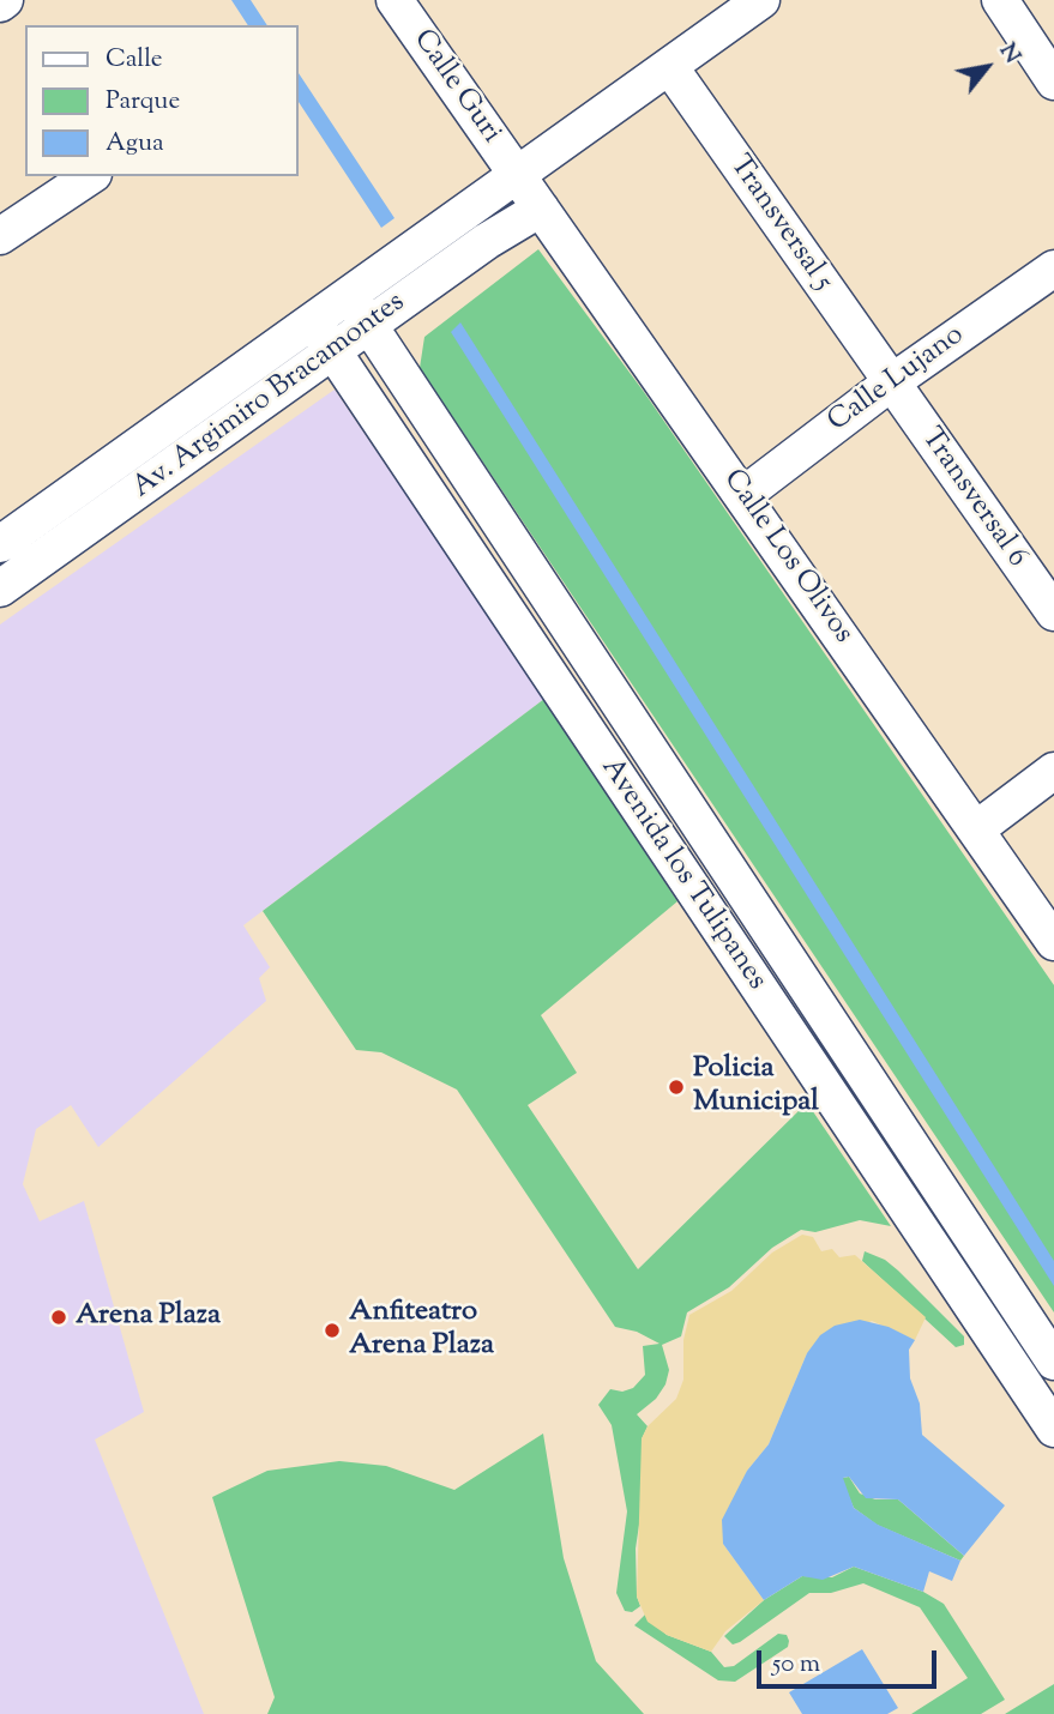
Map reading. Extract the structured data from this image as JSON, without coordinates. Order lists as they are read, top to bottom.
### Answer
{
  "streets": {
    "street": [
      "Calle Guri",
      "Transversal 5",
      "Calle Lujano",
      "Av. Argimiro Bracamontes",
      "Transversal 6",
      "Calle Los Olivos",
      "Avenida los Tulipanes"
    ]
  },
  "crossings": [
    ["Calle Guri", "Calle Los Olivos"],
    ["Transversal 5", "Calle Lujano"],
    ["Transversal 5", "Transversal 6"],
    ["Calle Lujano", "Transversal 6"],
    ["Calle Lujano", "Calle Los Olivos"],
    ["Av. Argimiro Bracamontes", "Calle Los Olivos"],
    ["Av. Argimiro Bracamontes", "Avenida los Tulipanes"]
  ],
  "places": ["Policia Municipal", "Arena Plaza", "Anfiteatro Arena Plaza"],
  "legend": ["Calle", "Parque", "Agua"],
  "scale_bar": "50 m",
  "north": "top right"
}
